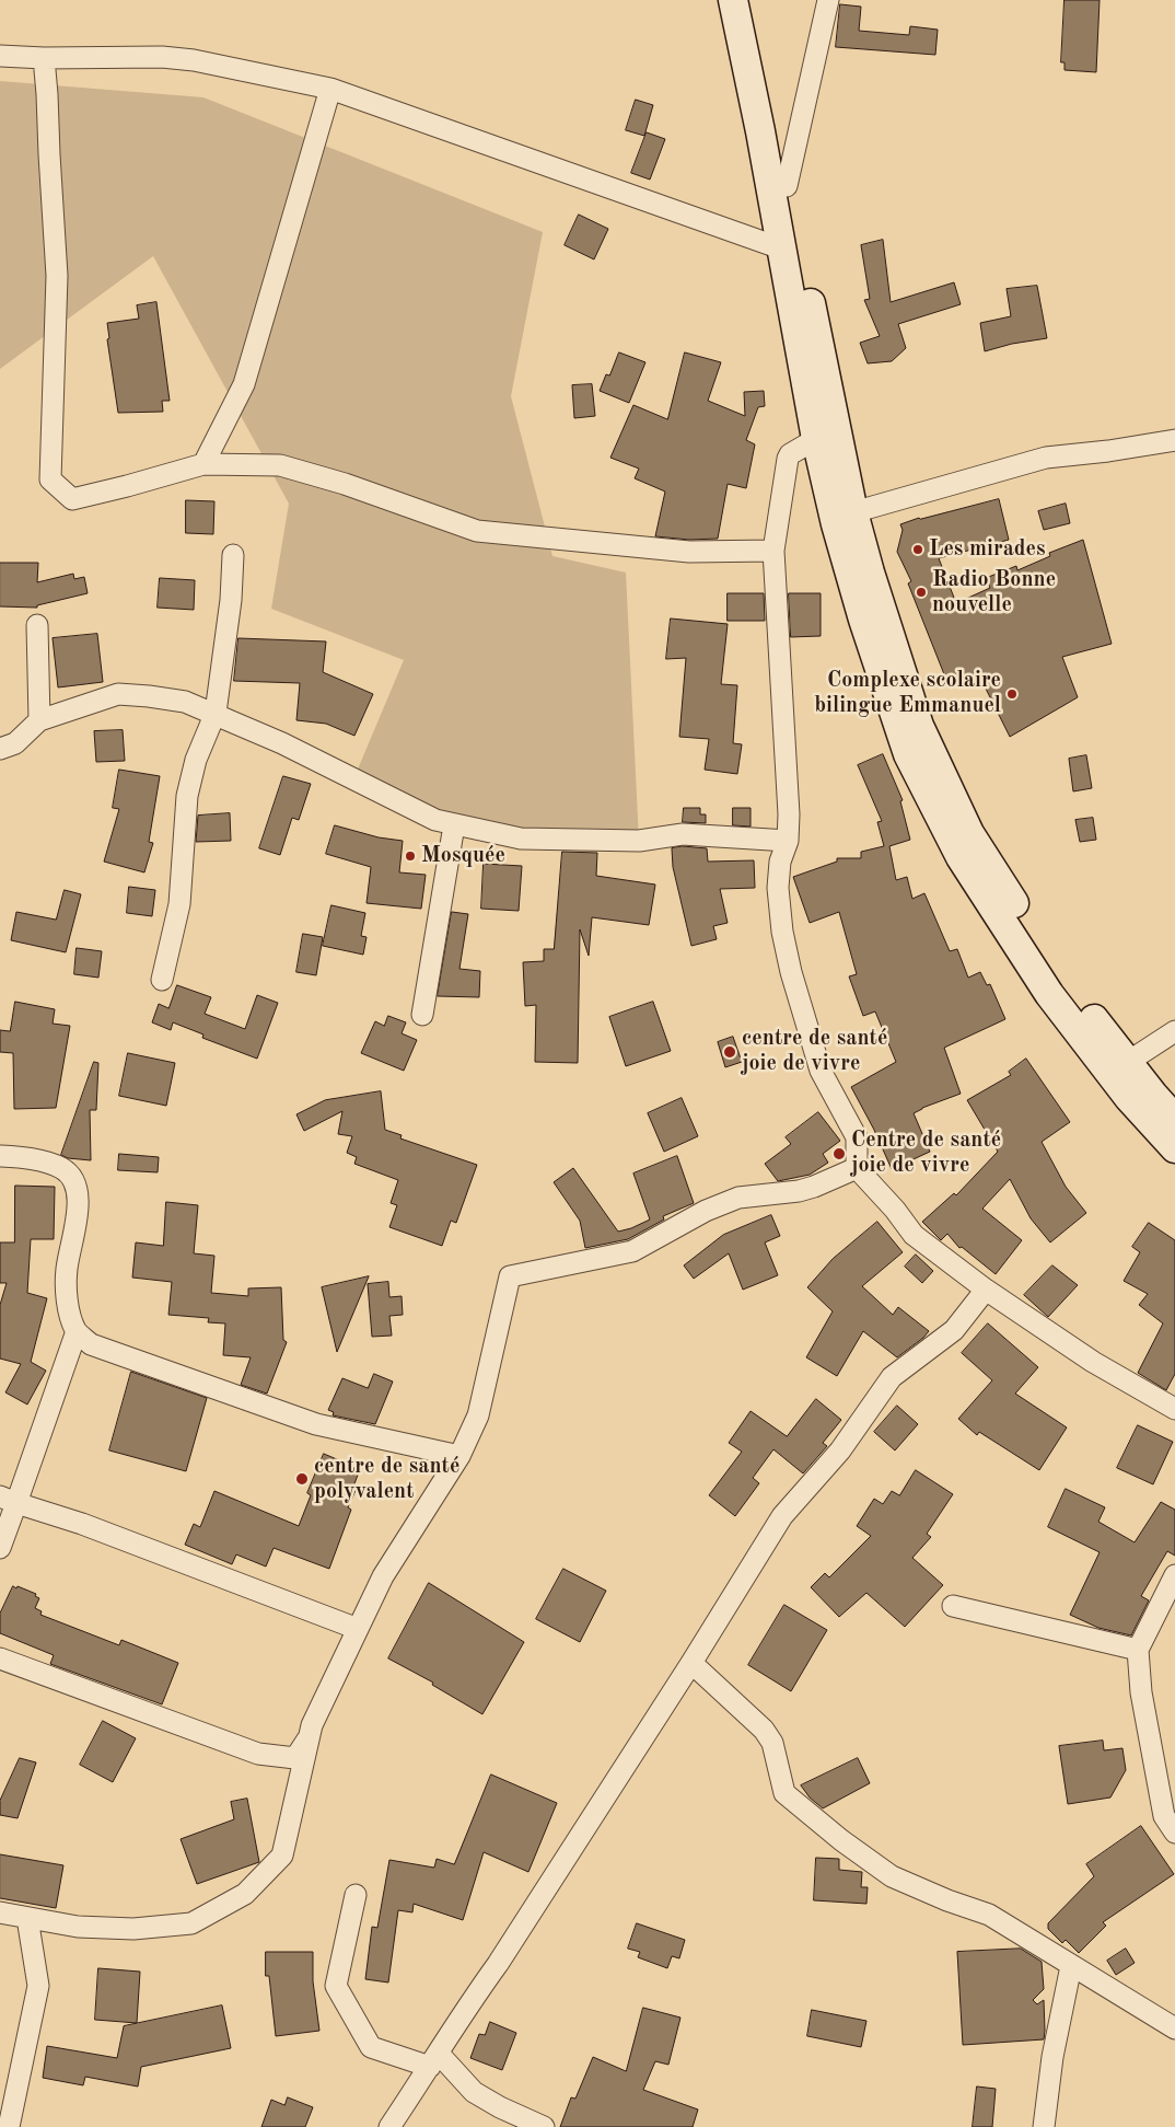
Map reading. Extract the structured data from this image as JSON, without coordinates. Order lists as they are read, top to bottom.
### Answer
{
  "places": [
    "Les mirades",
    "Radio Bonne nouvelle",
    "Complexe scolaire bilingue Emmanuel",
    "Mosquée",
    "centre de santé joie de vivre",
    "Centre de santé joie de vivre",
    "centre de santé polyvalent"
  ]
}
